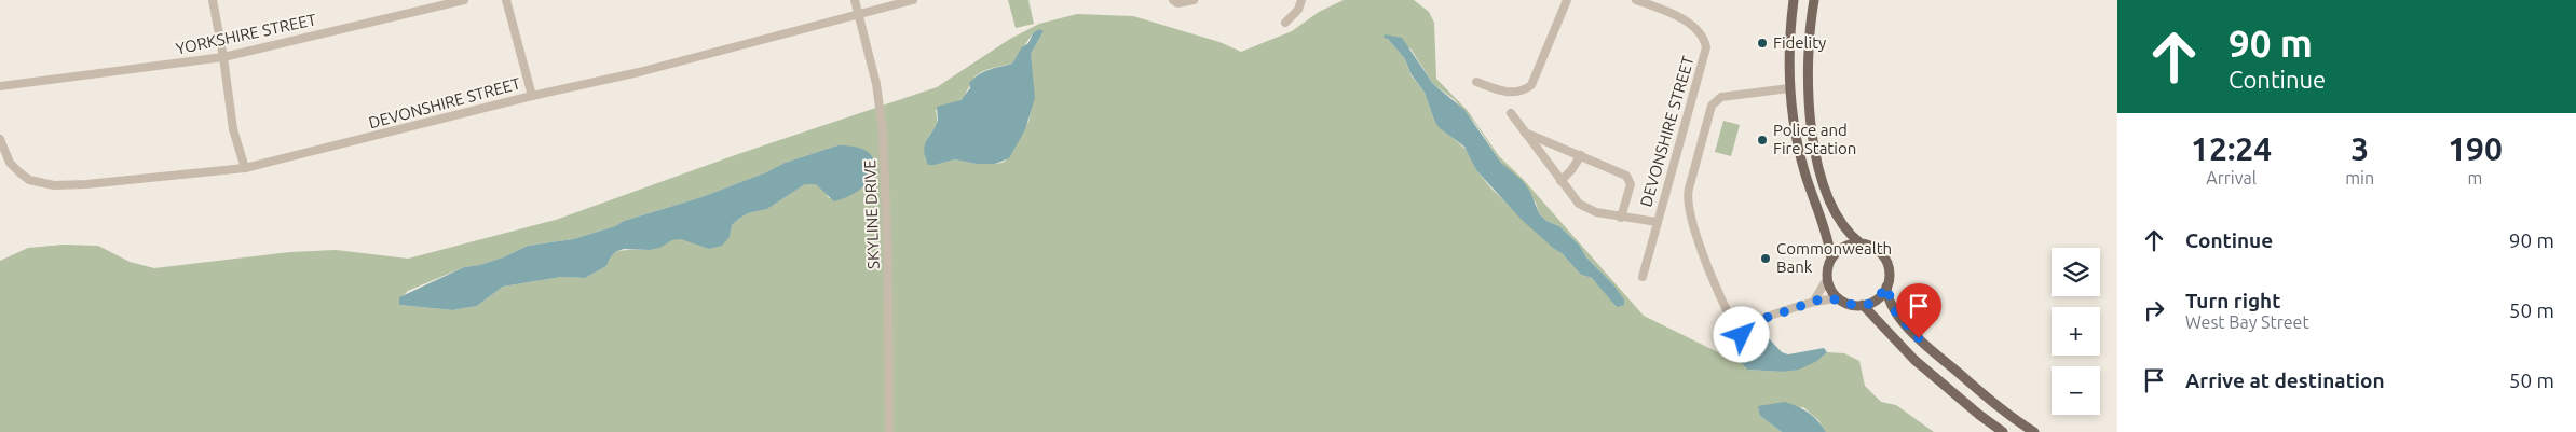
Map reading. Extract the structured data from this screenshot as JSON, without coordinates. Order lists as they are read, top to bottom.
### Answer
{
  "streets": {
    "street": ["YORKSHIRE STREET", "DEVONSHIRE STREET", "SKYLINE DRIVE"]
  },
  "crossings": [
    ["DEVONSHIRE STREET", "SKYLINE DRIVE"]
  ],
  "places": ["Fidelity", "Police and Fire Station", "Commonwealth Bank"],
  "page": {
    "turn": ["90 m", "Continue"],
    "eta": [
      "12:24",
      "Arrival",
      "3",
      "min",
      "190",
      "m"
    ],
    "list": [
      {
        "name": "Continue",
        "value": "90 m"
      },
      {
        "name": "Turn right",
        "note": "West Bay Street",
        "value": "50 m"
      },
      {
        "name": "Arrive at destination",
        "value": "50 m"
      }
    ],
    "map_buttons": ["+", "−"]
  }
}
